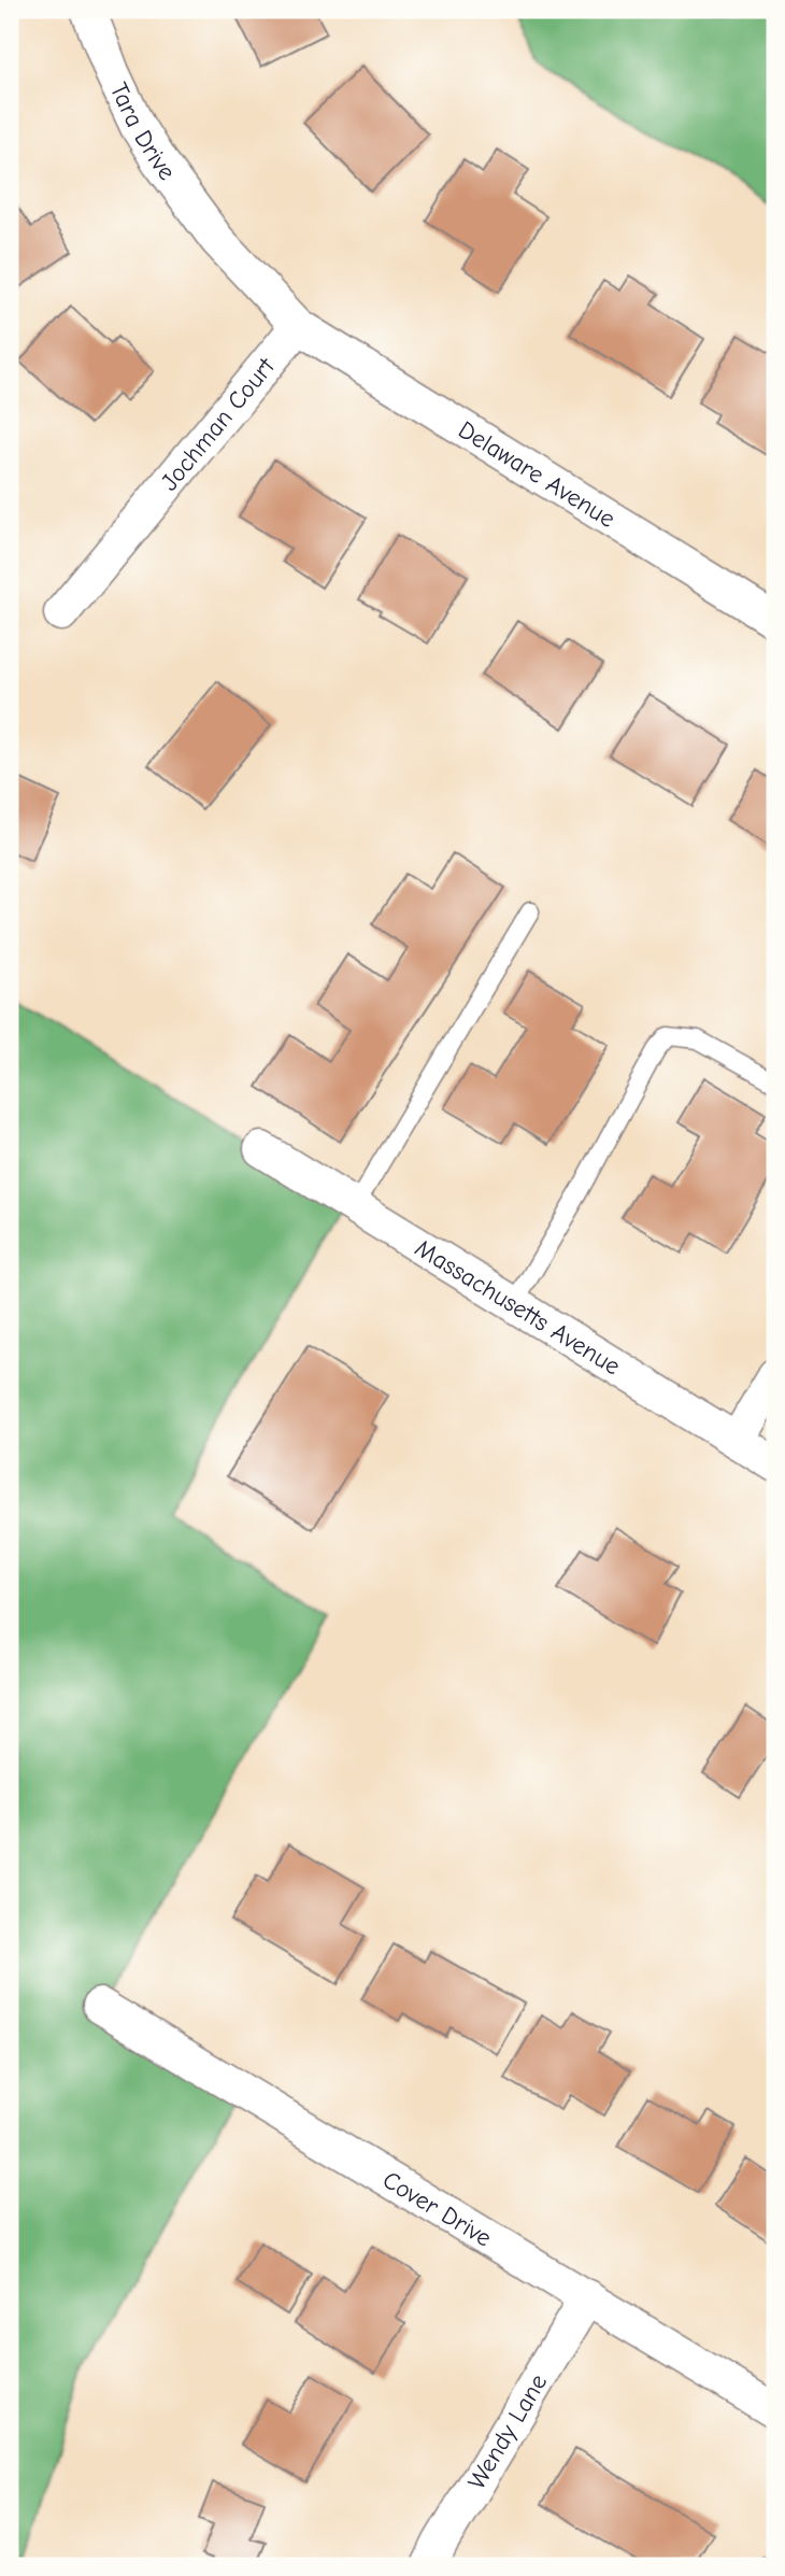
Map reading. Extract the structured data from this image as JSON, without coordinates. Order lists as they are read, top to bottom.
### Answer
{
  "streets": {
    "street": [
      "Tara Drive",
      "Jochman Court",
      "Delaware Avenue",
      "Massachusetts Avenue",
      "Cover Drive",
      "Wendy Lane"
    ]
  },
  "crossings": [
    ["Tara Drive", "Jochman Court"],
    ["Tara Drive", "Delaware Avenue"],
    ["Jochman Court", "Delaware Avenue"],
    ["Cover Drive", "Wendy Lane"]
  ]
}
